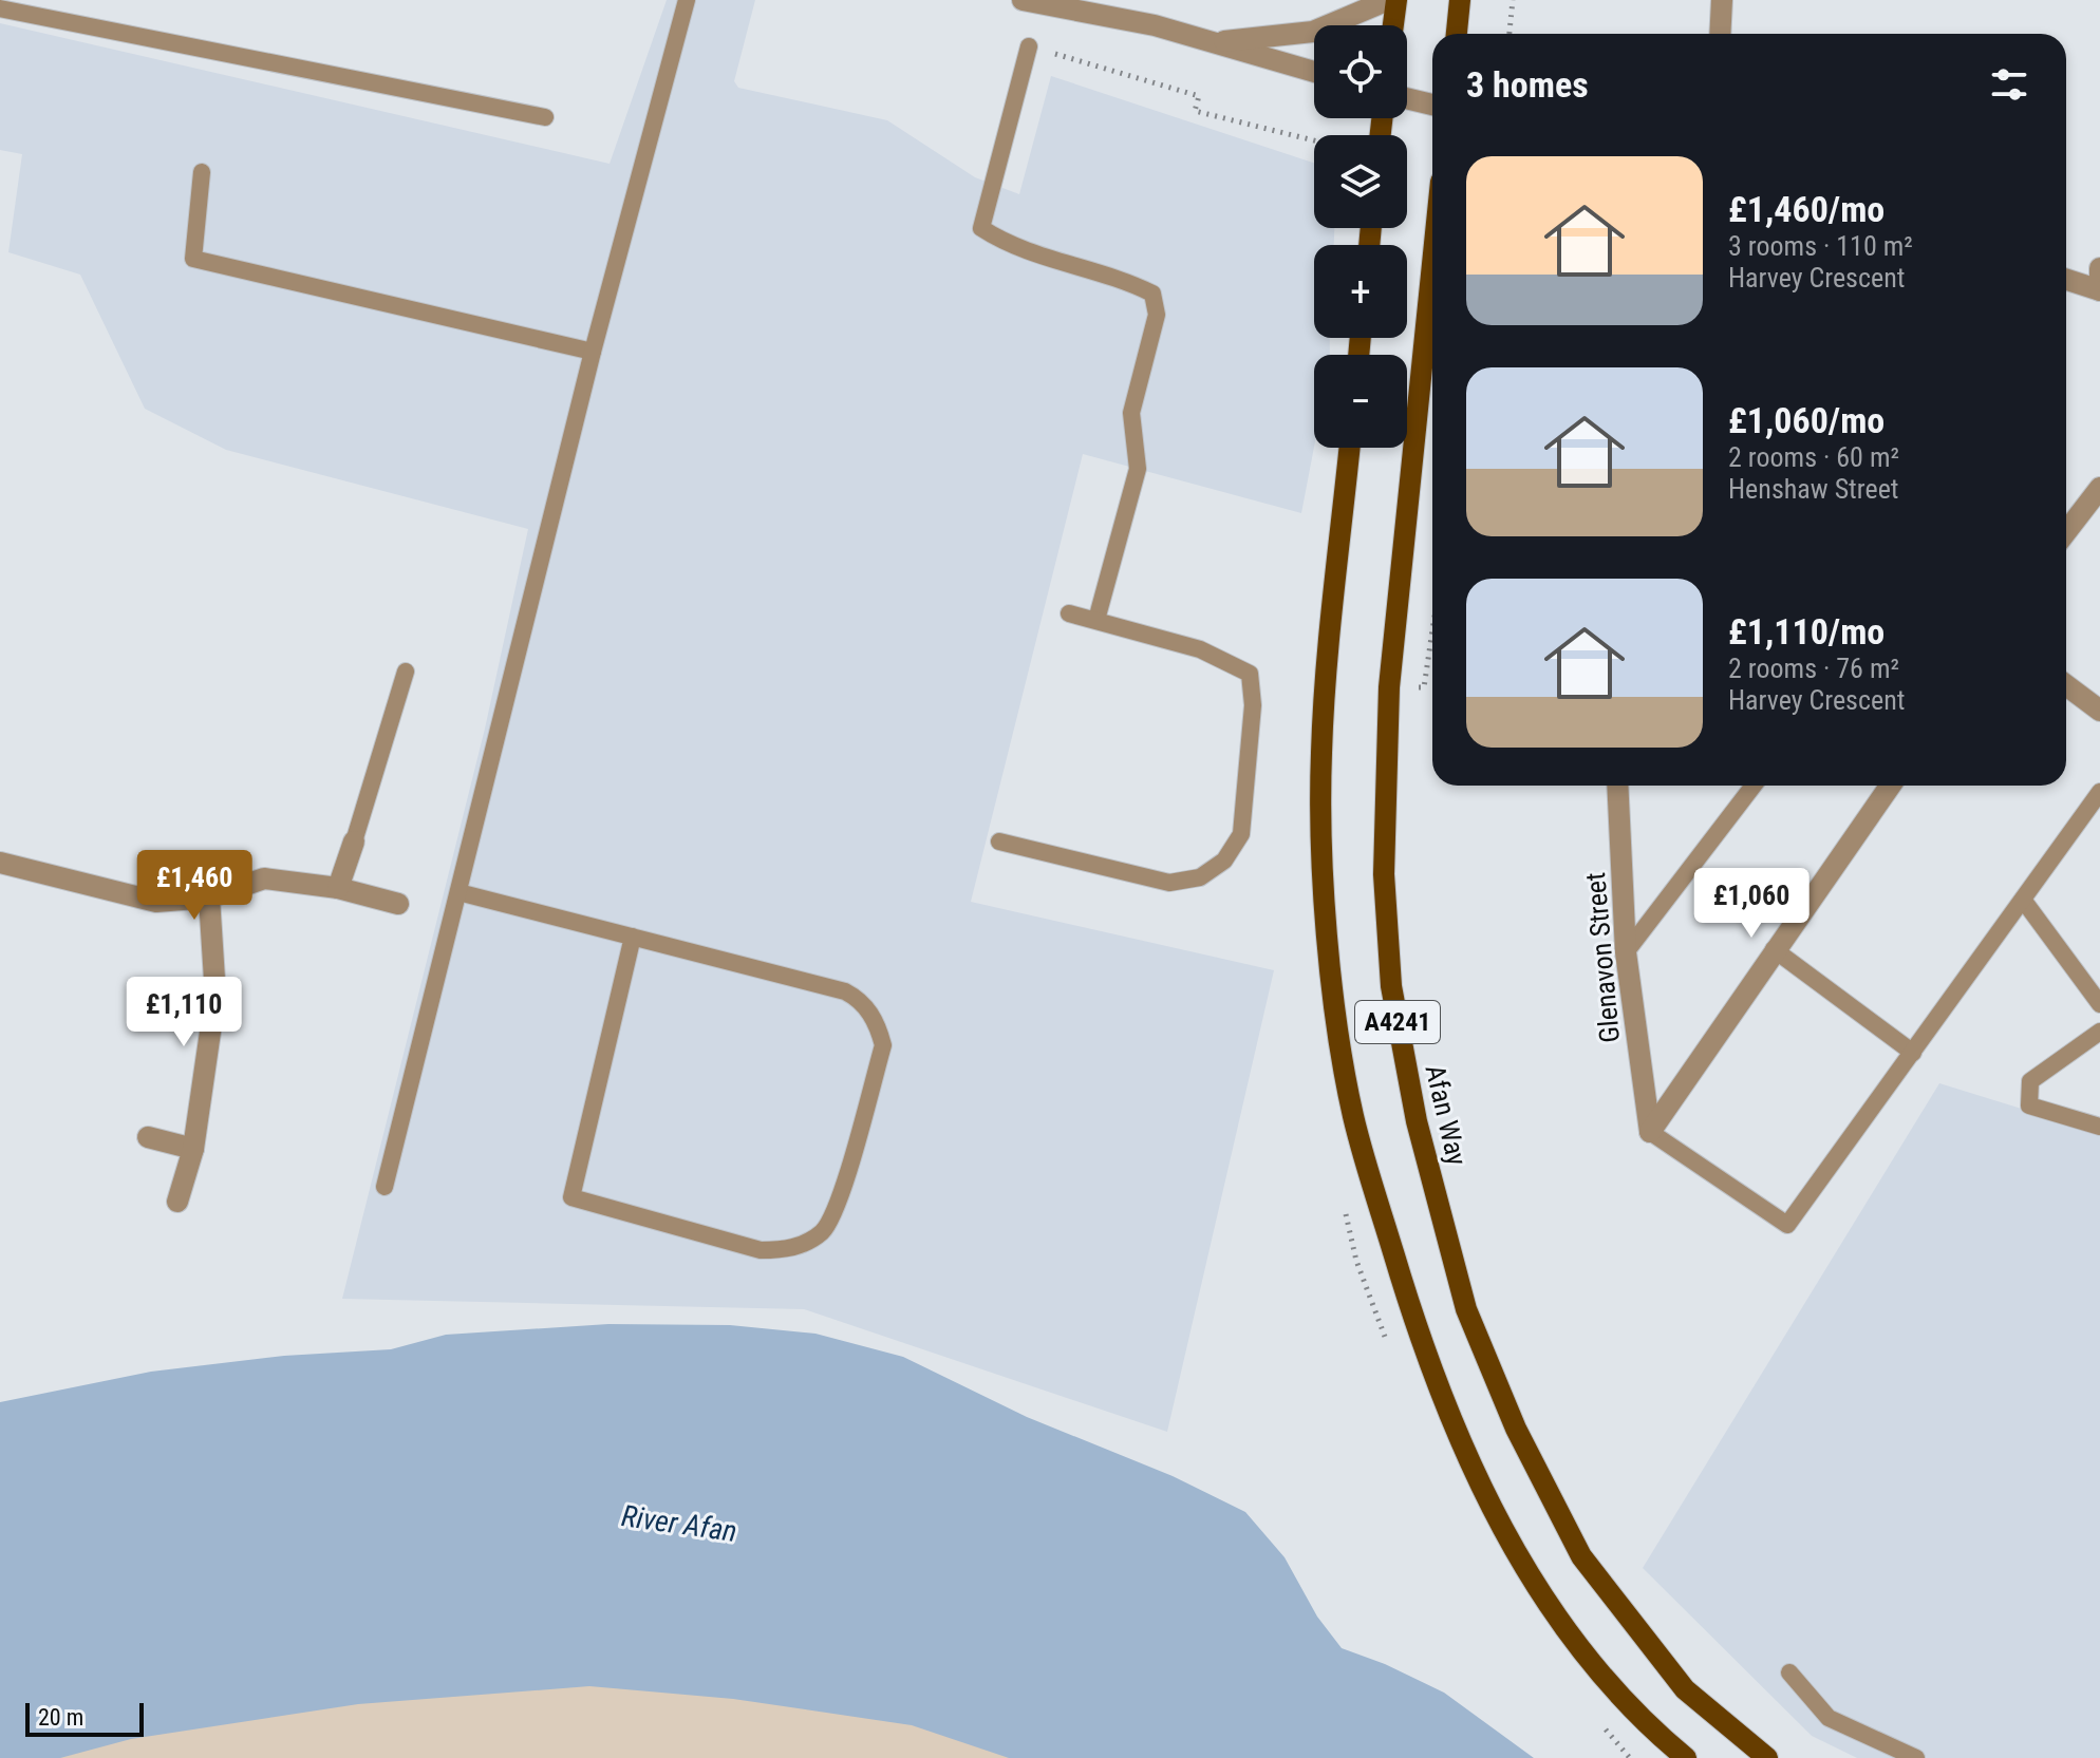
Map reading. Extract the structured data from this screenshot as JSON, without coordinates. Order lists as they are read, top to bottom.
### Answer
{
  "streets": {
    "main road": ["A4241", "Afan Way"],
    "street": ["Glenavon Street"]
  },
  "water": ["River Afan"],
  "scale_bar": "20 m",
  "page": {
    "map_buttons": ["+", "−"],
    "heading": "3 homes",
    "list": [
      {
        "name": "£1,460/mo",
        "note": "3 rooms · 110 m² · Harvey Crescent"
      },
      {
        "name": "£1,060/mo",
        "note": "2 rooms · 60 m² · Henshaw Street"
      },
      {
        "name": "£1,110/mo",
        "note": "2 rooms · 76 m² · Harvey Crescent"
      }
    ],
    "price": ["£1,460", "£1,060", "£1,110"],
    "scale": "20 m"
  }
}
